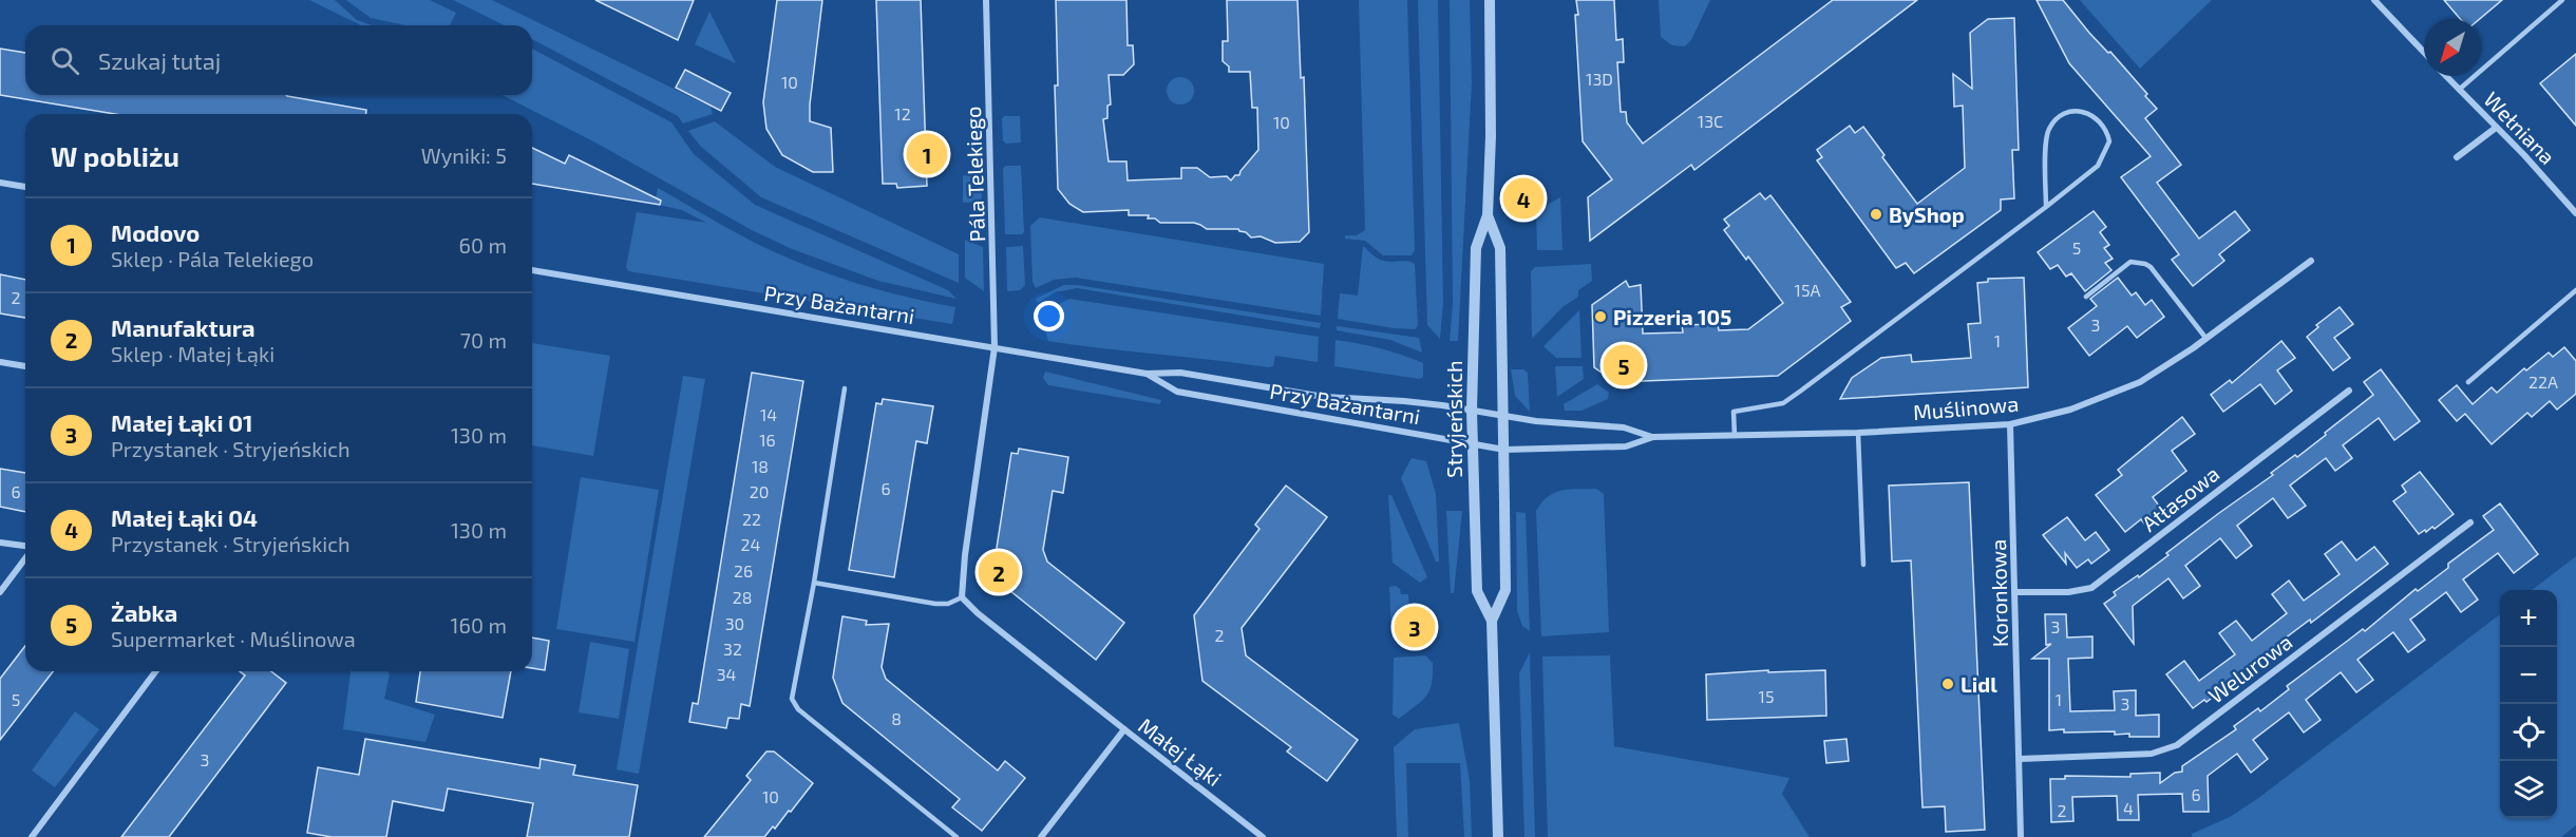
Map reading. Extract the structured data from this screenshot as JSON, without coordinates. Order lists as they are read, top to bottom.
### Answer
{
  "streets": {
    "street": [
      "Wełniana",
      "Pála Telekiego",
      "Przy Bażantarni",
      "Muślinowa",
      "Stryjeńskich",
      "Atłasowa",
      "Koronkowa",
      "Welurowa",
      "Małej Łąki"
    ]
  },
  "crossings": [
    ["Pála Telekiego", "Przy Bażantarni"],
    ["Przy Bażantarni", "Muślinowa"],
    ["Przy Bażantarni", "Stryjeńskich"],
    ["Muślinowa", "Stryjeńskich"],
    ["Muślinowa", "Koronkowa"],
    ["Atłasowa", "Koronkowa"],
    ["Koronkowa", "Welurowa"]
  ],
  "places": ["ByShop", "Pizzeria 105", "Lidl"],
  "house_numbers": [
    "13D",
    "10",
    "12",
    "13C",
    "10",
    "5",
    "15A",
    "2",
    "3",
    "1",
    "22A",
    "14",
    "16",
    "18",
    "6",
    "6",
    "20",
    "22",
    "24",
    "26",
    "28",
    "30",
    "3",
    "2",
    "32",
    "34",
    "15",
    "5",
    "1",
    "3",
    "8",
    "3",
    "6",
    "10",
    "4",
    "2"
  ],
  "north": "bottom left",
  "page": {
    "search": "Szukaj tutaj",
    "heading": ["W pobliżu", "Wyniki: 5"],
    "pins": [
      "1",
      "4",
      "5",
      "2",
      "3"
    ],
    "list": [
      {
        "mark": "1",
        "name": "Modovo",
        "note": "Sklep · Pála Telekiego",
        "value": "60 m"
      },
      {
        "mark": "2",
        "name": "Manufaktura",
        "note": "Sklep · Małej Łąki",
        "value": "70 m"
      },
      {
        "mark": "3",
        "name": "Małej Łąki 01",
        "note": "Przystanek · Stryjeńskich",
        "value": "130 m"
      },
      {
        "mark": "4",
        "name": "Małej Łąki 04",
        "note": "Przystanek · Stryjeńskich",
        "value": "130 m"
      },
      {
        "mark": "5",
        "name": "Żabka",
        "note": "Supermarket · Muślinowa",
        "value": "160 m"
      }
    ],
    "map_buttons": ["+", "−"]
  }
}
